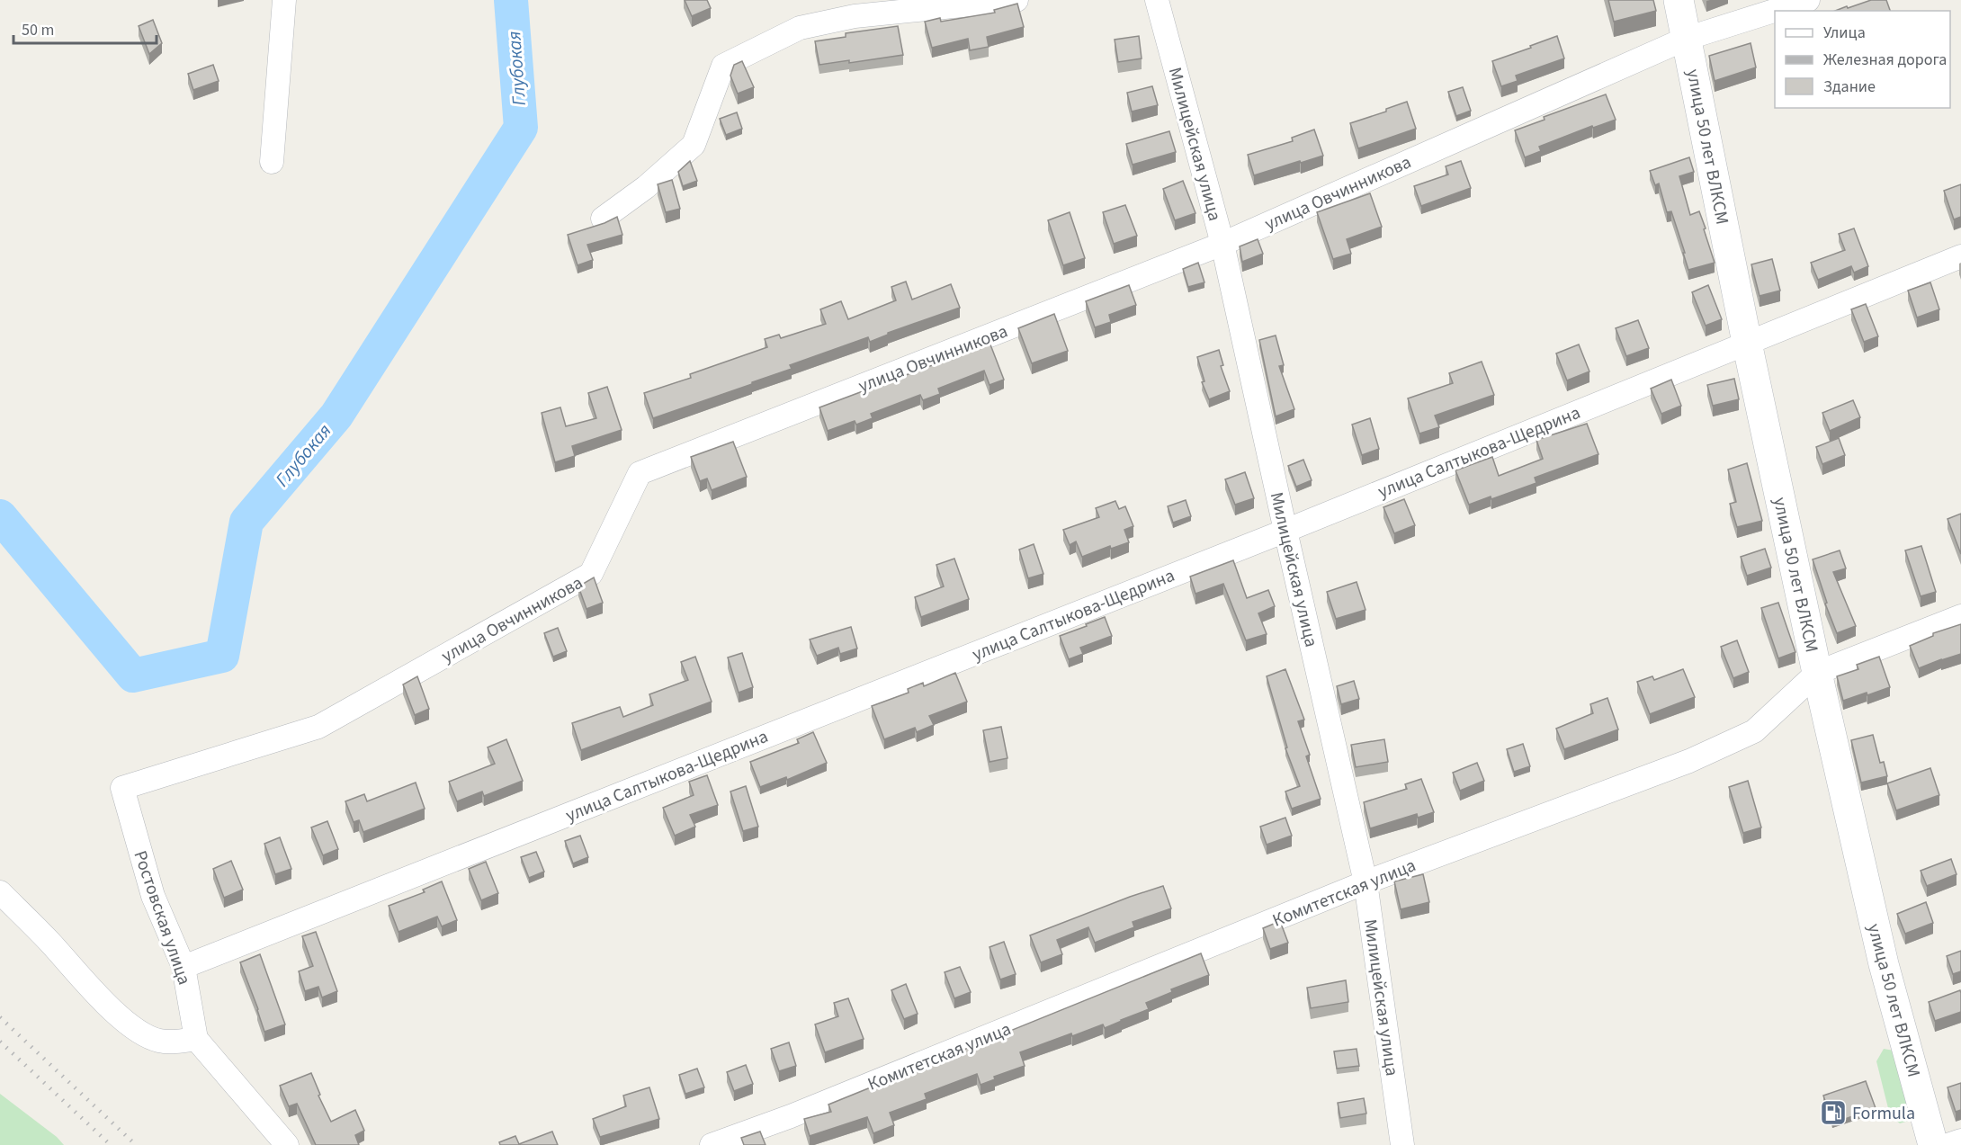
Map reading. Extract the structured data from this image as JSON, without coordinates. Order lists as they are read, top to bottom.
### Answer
{
  "streets": {
    "main road": ["улица 50 лет ВЛКСМ"],
    "street": [
      "Милицейская улица",
      "улица Овчинникова",
      "улица Салтыкова-Щедрина",
      "Комитетская улица",
      "Ростовская улица"
    ]
  },
  "crossings": [
    ["Милицейская улица", "улица Овчинникова"],
    ["Милицейская улица", "улица Салтыкова-Щедрина"],
    ["Милицейская улица", "Комитетская улица"],
    ["улица 50 лет ВЛКСМ", "улица Овчинникова"],
    ["улица 50 лет ВЛКСМ", "улица Салтыкова-Щедрина"],
    ["улица 50 лет ВЛКСМ", "Комитетская улица"],
    ["улица Овчинникова", "Ростовская улица"],
    ["улица Салтыкова-Щедрина", "Ростовская улица"]
  ],
  "water": ["Глубокая"],
  "places": {
    "fuel station": ["Formula"]
  },
  "legend": ["Улица", "Железная дорога", "Здание"],
  "scale_bar": "50 m"
}
